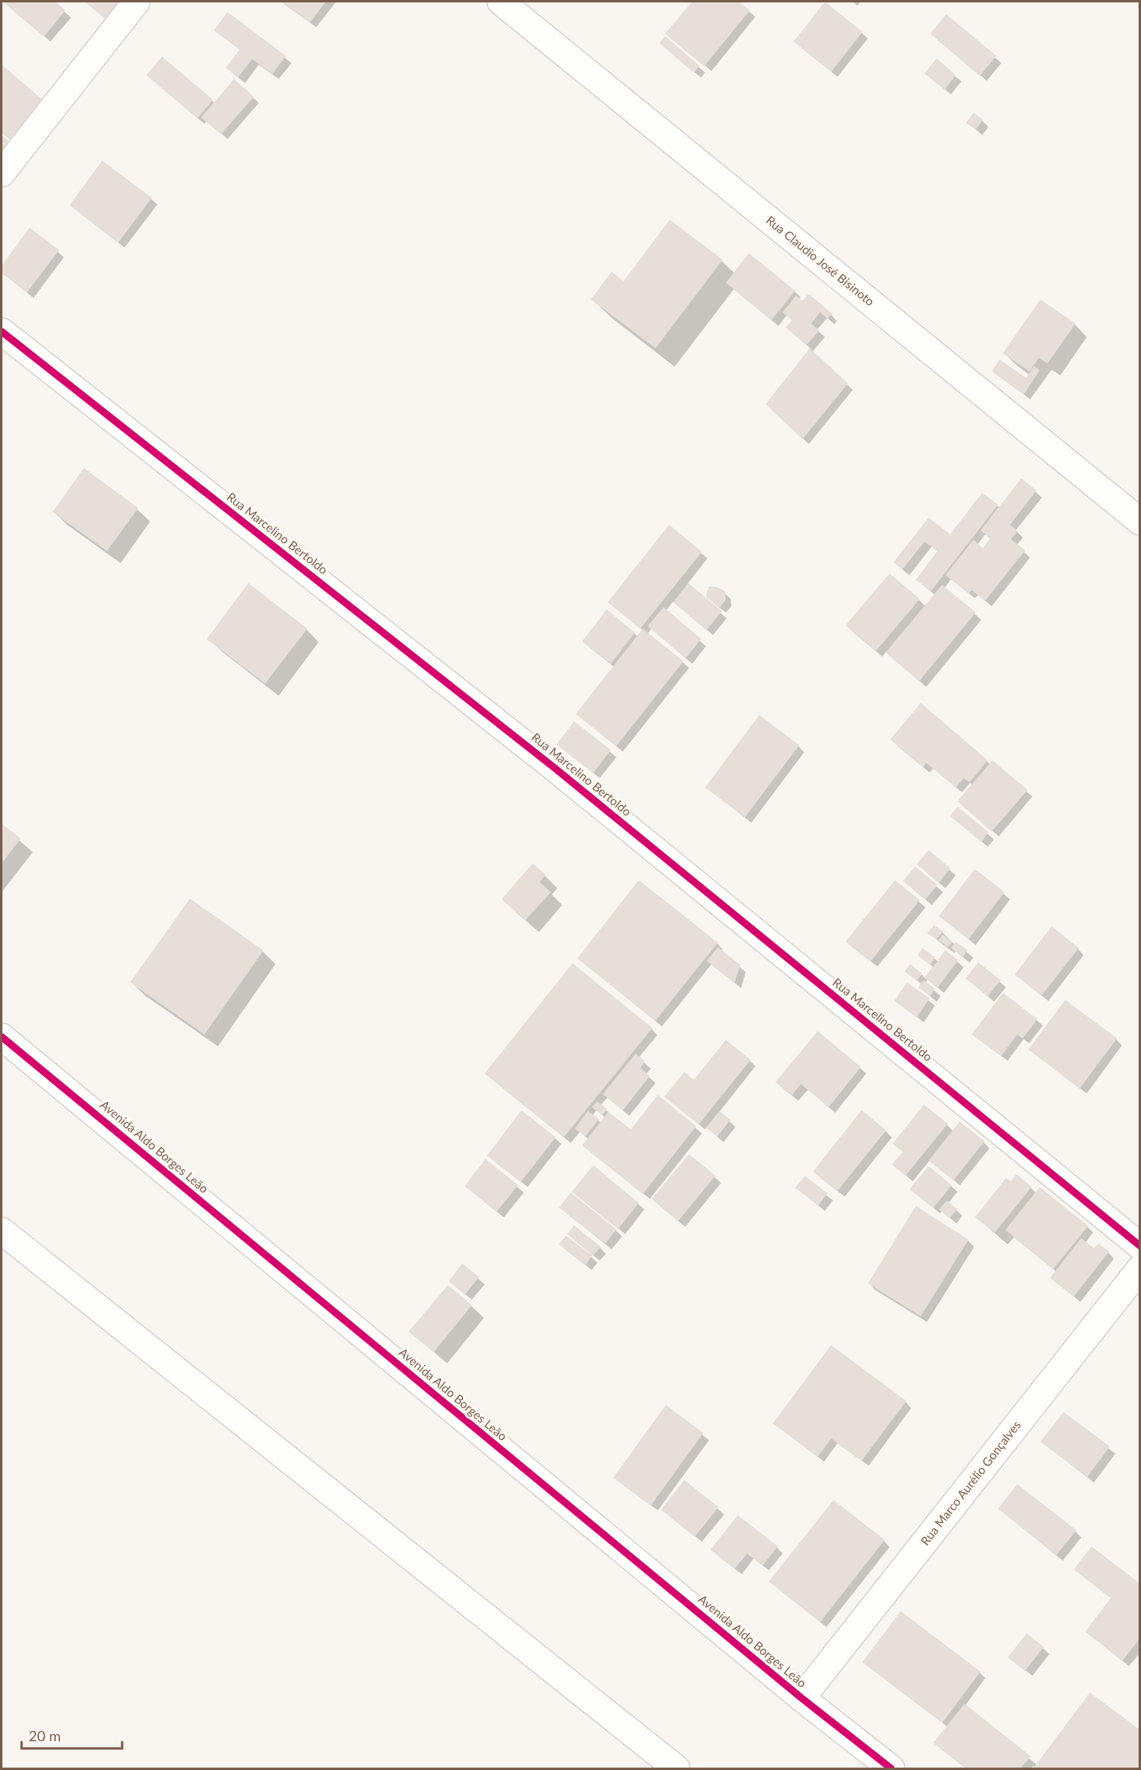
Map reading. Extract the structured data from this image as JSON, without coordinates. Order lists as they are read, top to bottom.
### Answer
{
  "streets": {
    "street": [
      "Rua Claudio José Bisinoto",
      "Rua Marcelino Bertoldo",
      "Avenida Aldo Borges Leão",
      "Rua Marco Aurélio Gonçalves"
    ]
  },
  "crossings": [
    ["Avenida Aldo Borges Leão", "Rua Marco Aurélio Gonçalves"]
  ],
  "scale_bar": "20 m"
}
